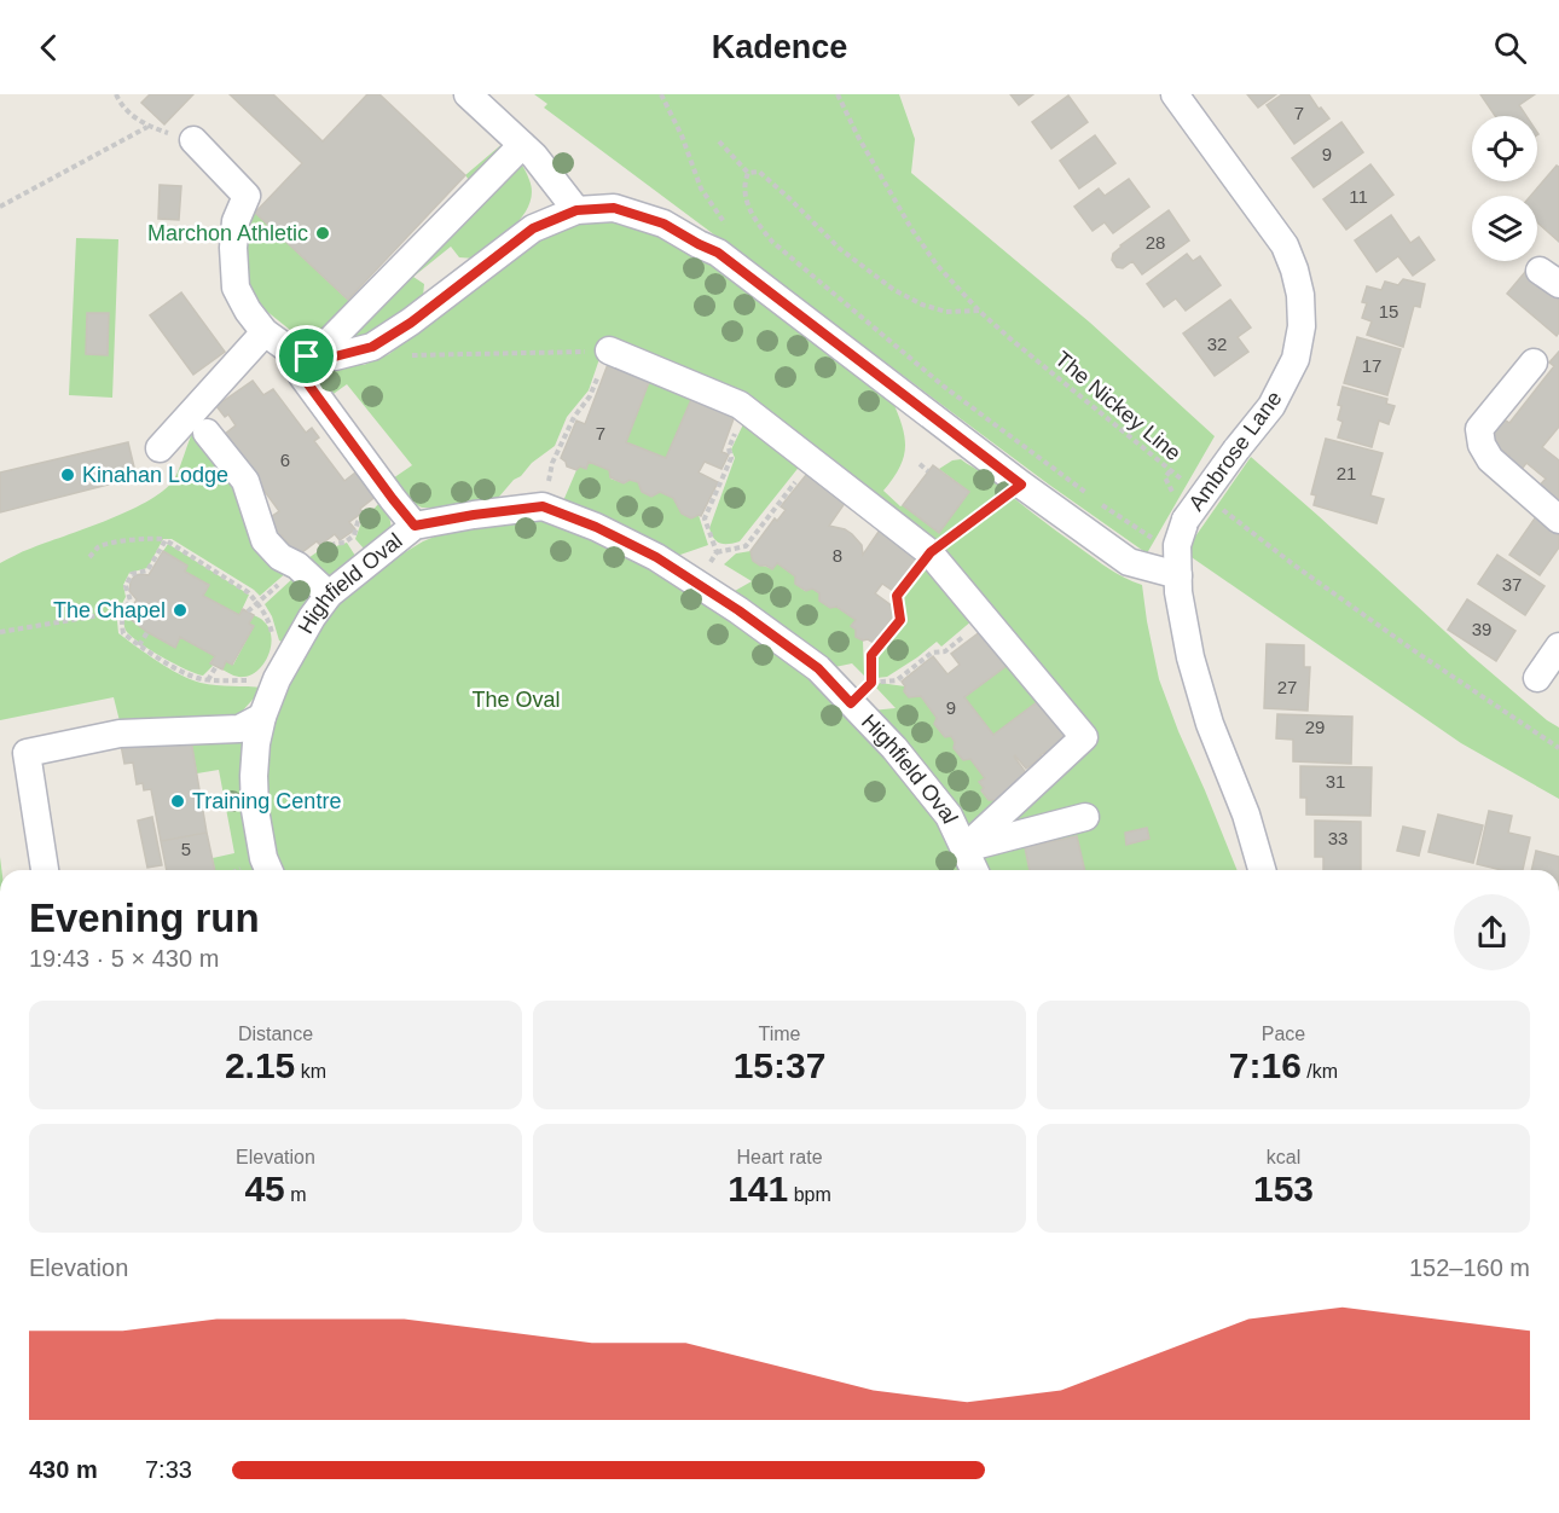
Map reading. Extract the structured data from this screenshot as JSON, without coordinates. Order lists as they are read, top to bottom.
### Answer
{
  "streets": {
    "street": ["Ambrose Lane", "Highfield Oval"],
    "path": ["The Nickey Line"]
  },
  "parks": ["The Oval"],
  "places": [
    "Marchon Athletic",
    "Kinahan Lodge",
    "The Chapel",
    "Training Centre"
  ],
  "house_numbers": [
    "7",
    "9",
    "11",
    "28",
    "15",
    "32",
    "17",
    "7",
    "6",
    "21",
    "8",
    "37",
    "39",
    "27",
    "9",
    "29",
    "31",
    "33",
    "5"
  ],
  "page": {
    "header": "Kadence",
    "heading": ["Evening run", "19:43 · 5 × 430 m"],
    "stats": [
      ["Distance", "2.15 km"],
      ["Time", "15:37"],
      ["Pace", "7:16 /km"],
      ["Elevation", "45 m"],
      ["Heart rate", "141 bpm"],
      ["kcal", "153"]
    ],
    "chart": ["Elevation", "152–160 m"],
    "list": [
      {
        "name": "430 m",
        "note": "7:33"
      }
    ]
  }
}
